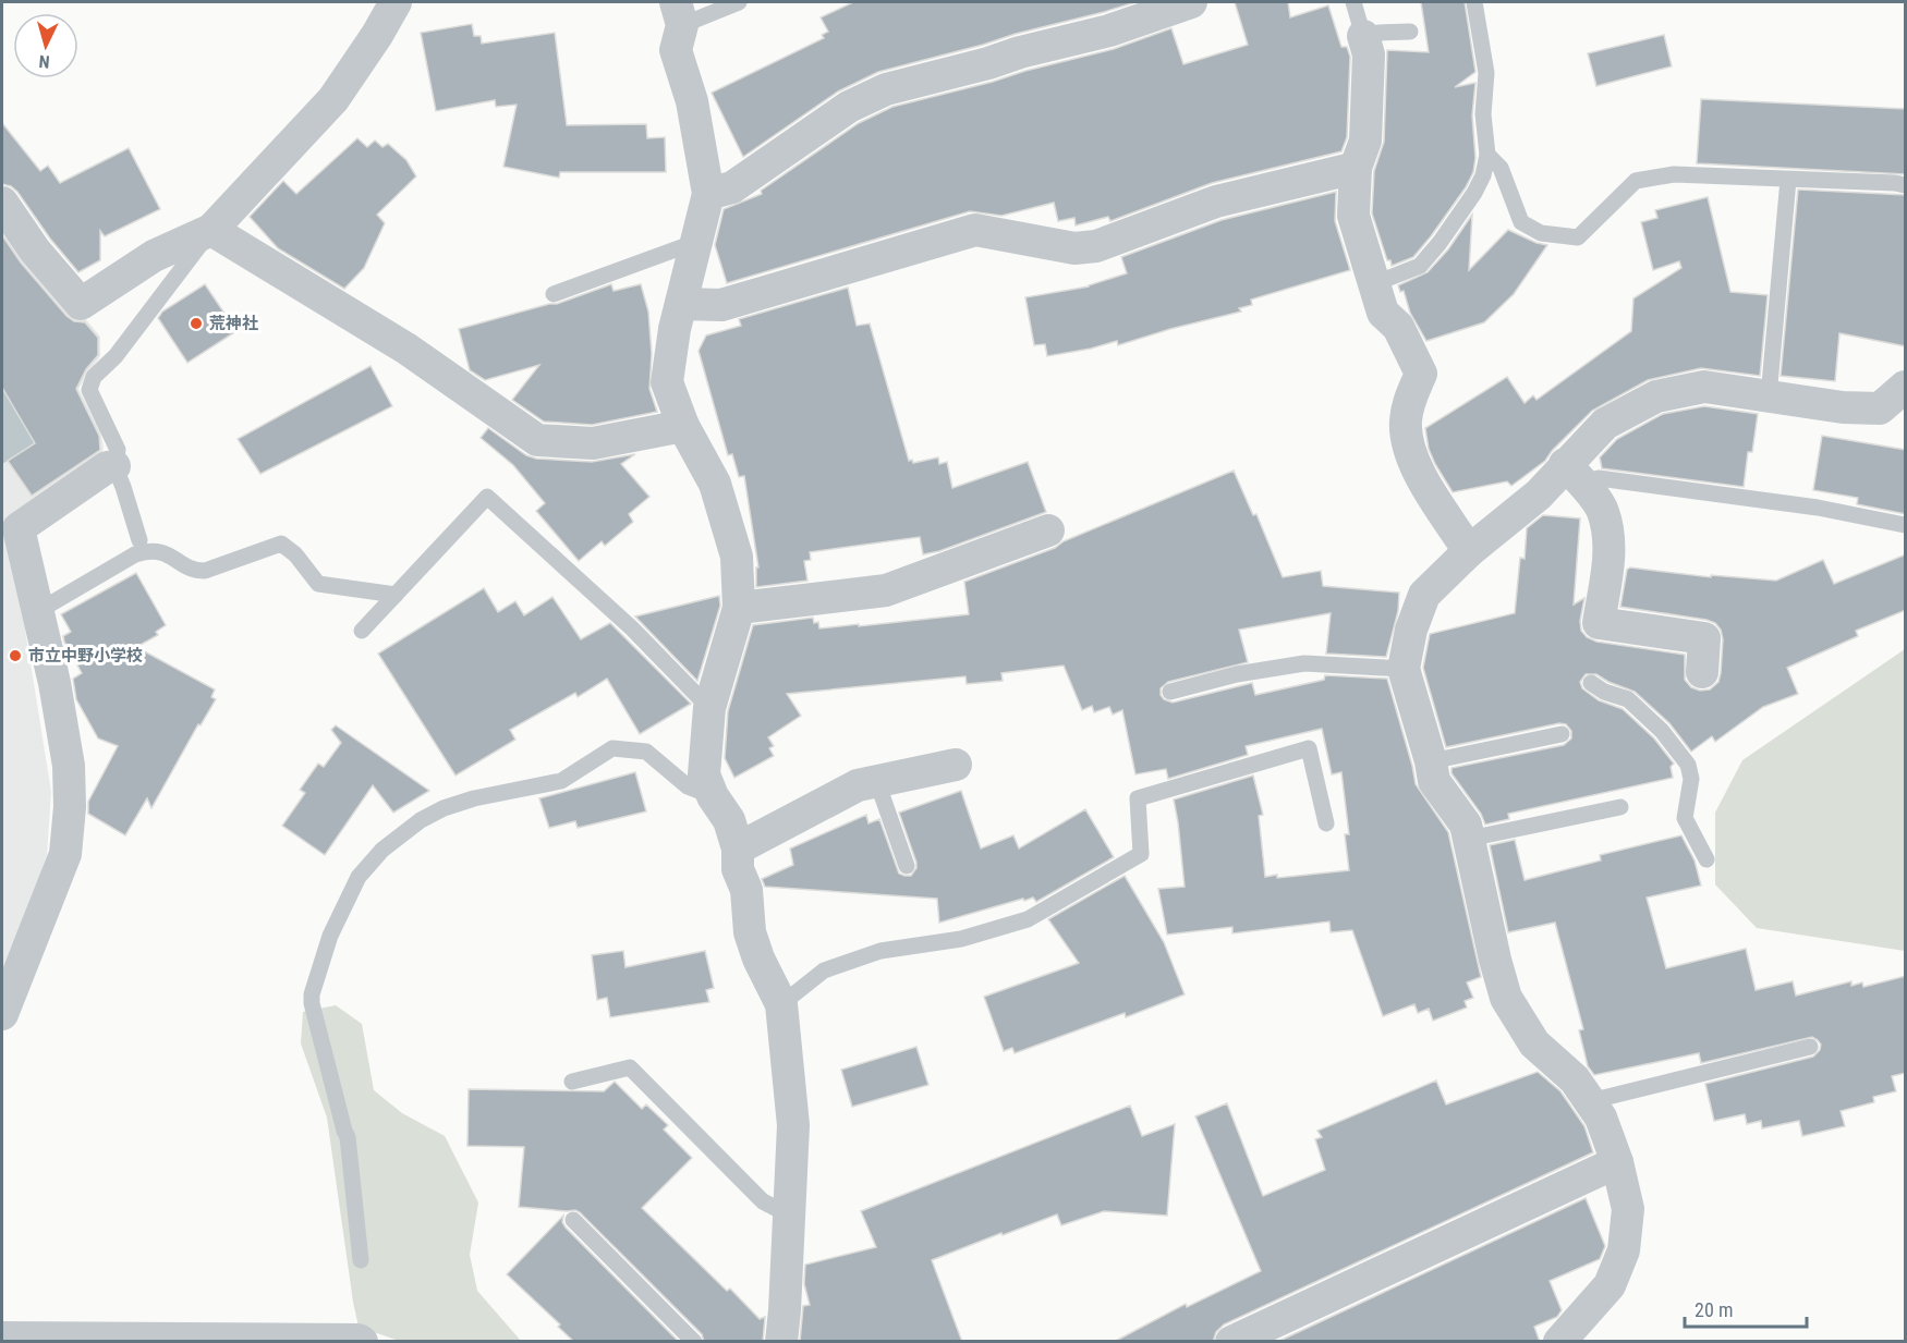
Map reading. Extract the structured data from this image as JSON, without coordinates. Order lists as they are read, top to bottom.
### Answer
{
  "places": ["荒神社", "市立中野小学校"],
  "scale_bar": "20 m",
  "north": "bottom"
}
